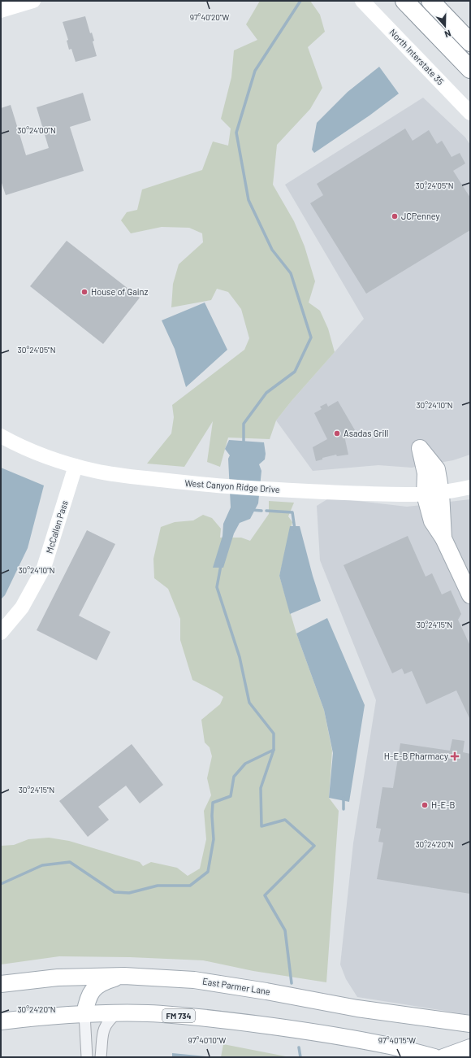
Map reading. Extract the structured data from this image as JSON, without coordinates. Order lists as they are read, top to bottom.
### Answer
{
  "streets": {
    "main road": ["East Parmer Lane", "FM 734"],
    "street": ["North Interstate 35", "West Canyon Ridge Drive", "McCallen Pass"]
  },
  "crossings": [
    ["West Canyon Ridge Drive", "McCallen Pass"]
  ],
  "places": {
    "other": [
      "JCPenney",
      "House of Gainz",
      "Asadas Grill",
      "H-E-B"
    ],
    "health": ["H-E-B Pharmacy"]
  },
  "north": "bottom",
  "coordinates": [
    "97°40'20\"W",
    "30°24'00\"N",
    "30°24'05\"N",
    "30°24'10\"N",
    "30°24'15\"N",
    "30°24'20\"N",
    "97°40'10\"W",
    "97°40'15\"W"
  ]
}
